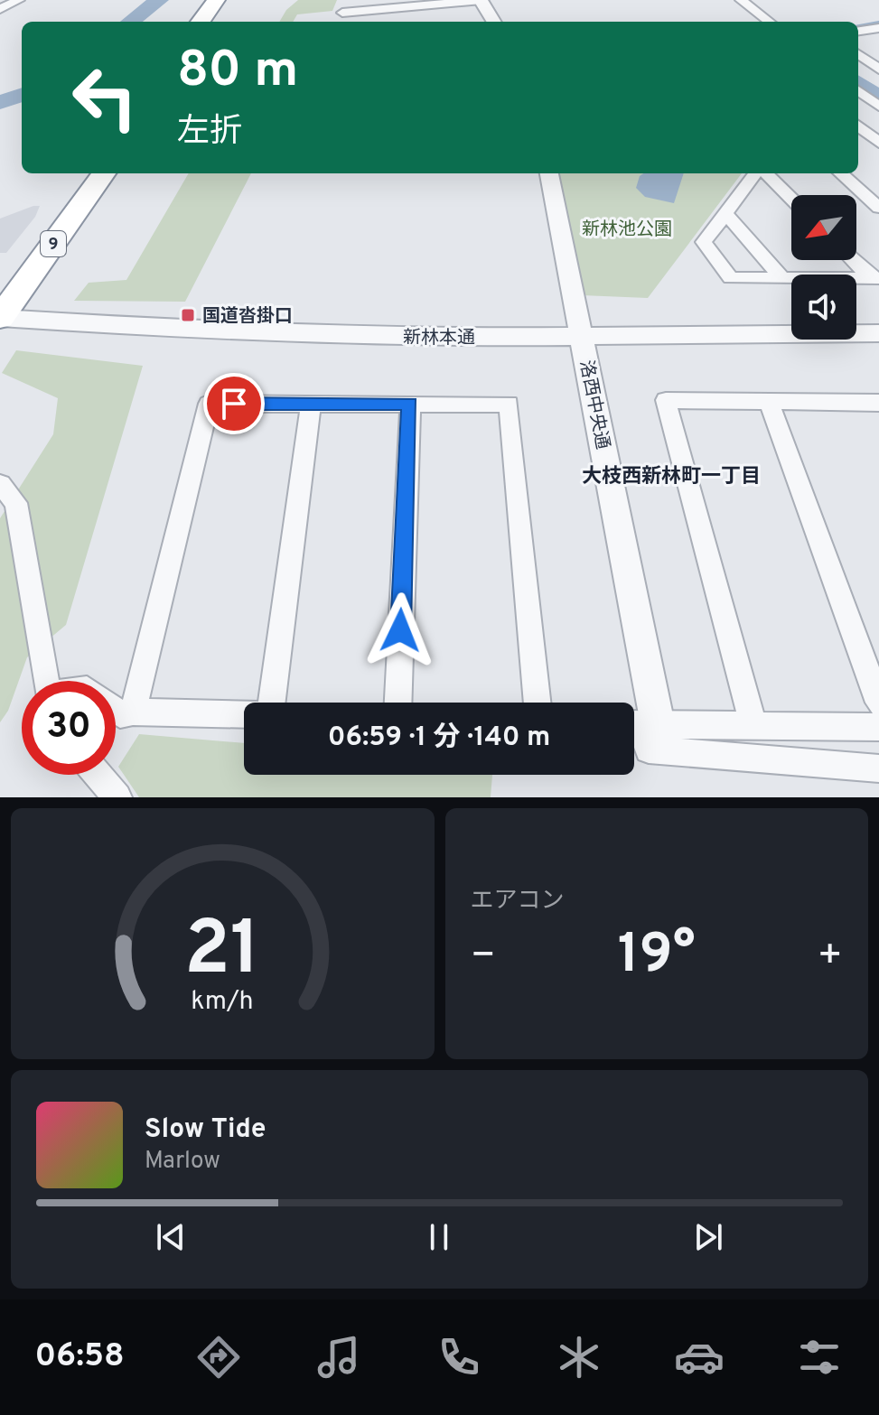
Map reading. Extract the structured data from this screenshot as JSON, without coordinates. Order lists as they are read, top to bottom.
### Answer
{
  "streets": {
    "highway": ["9"],
    "street": ["新林本通", "洛西中央通"]
  },
  "crossings": [
    ["9", "新林本通"],
    ["新林本通", "洛西中央通"]
  ],
  "districts": ["大枝西新林町一丁目"],
  "parks": ["新林池公園"],
  "places": {
    "transit": ["国道沓掛口"]
  },
  "north": "bottom left",
  "page": {
    "turn": ["80 m", "左折"],
    "limit": "30",
    "trip": "06:59 · 1 分 · 140 m",
    "tile": "エアコン",
    "heat": ["−", "19°", "+"],
    "song": ["Slow Tide", "Marlow"],
    "tabs": "06:58",
    "gauge": ["21", "km/h"]
  }
}
